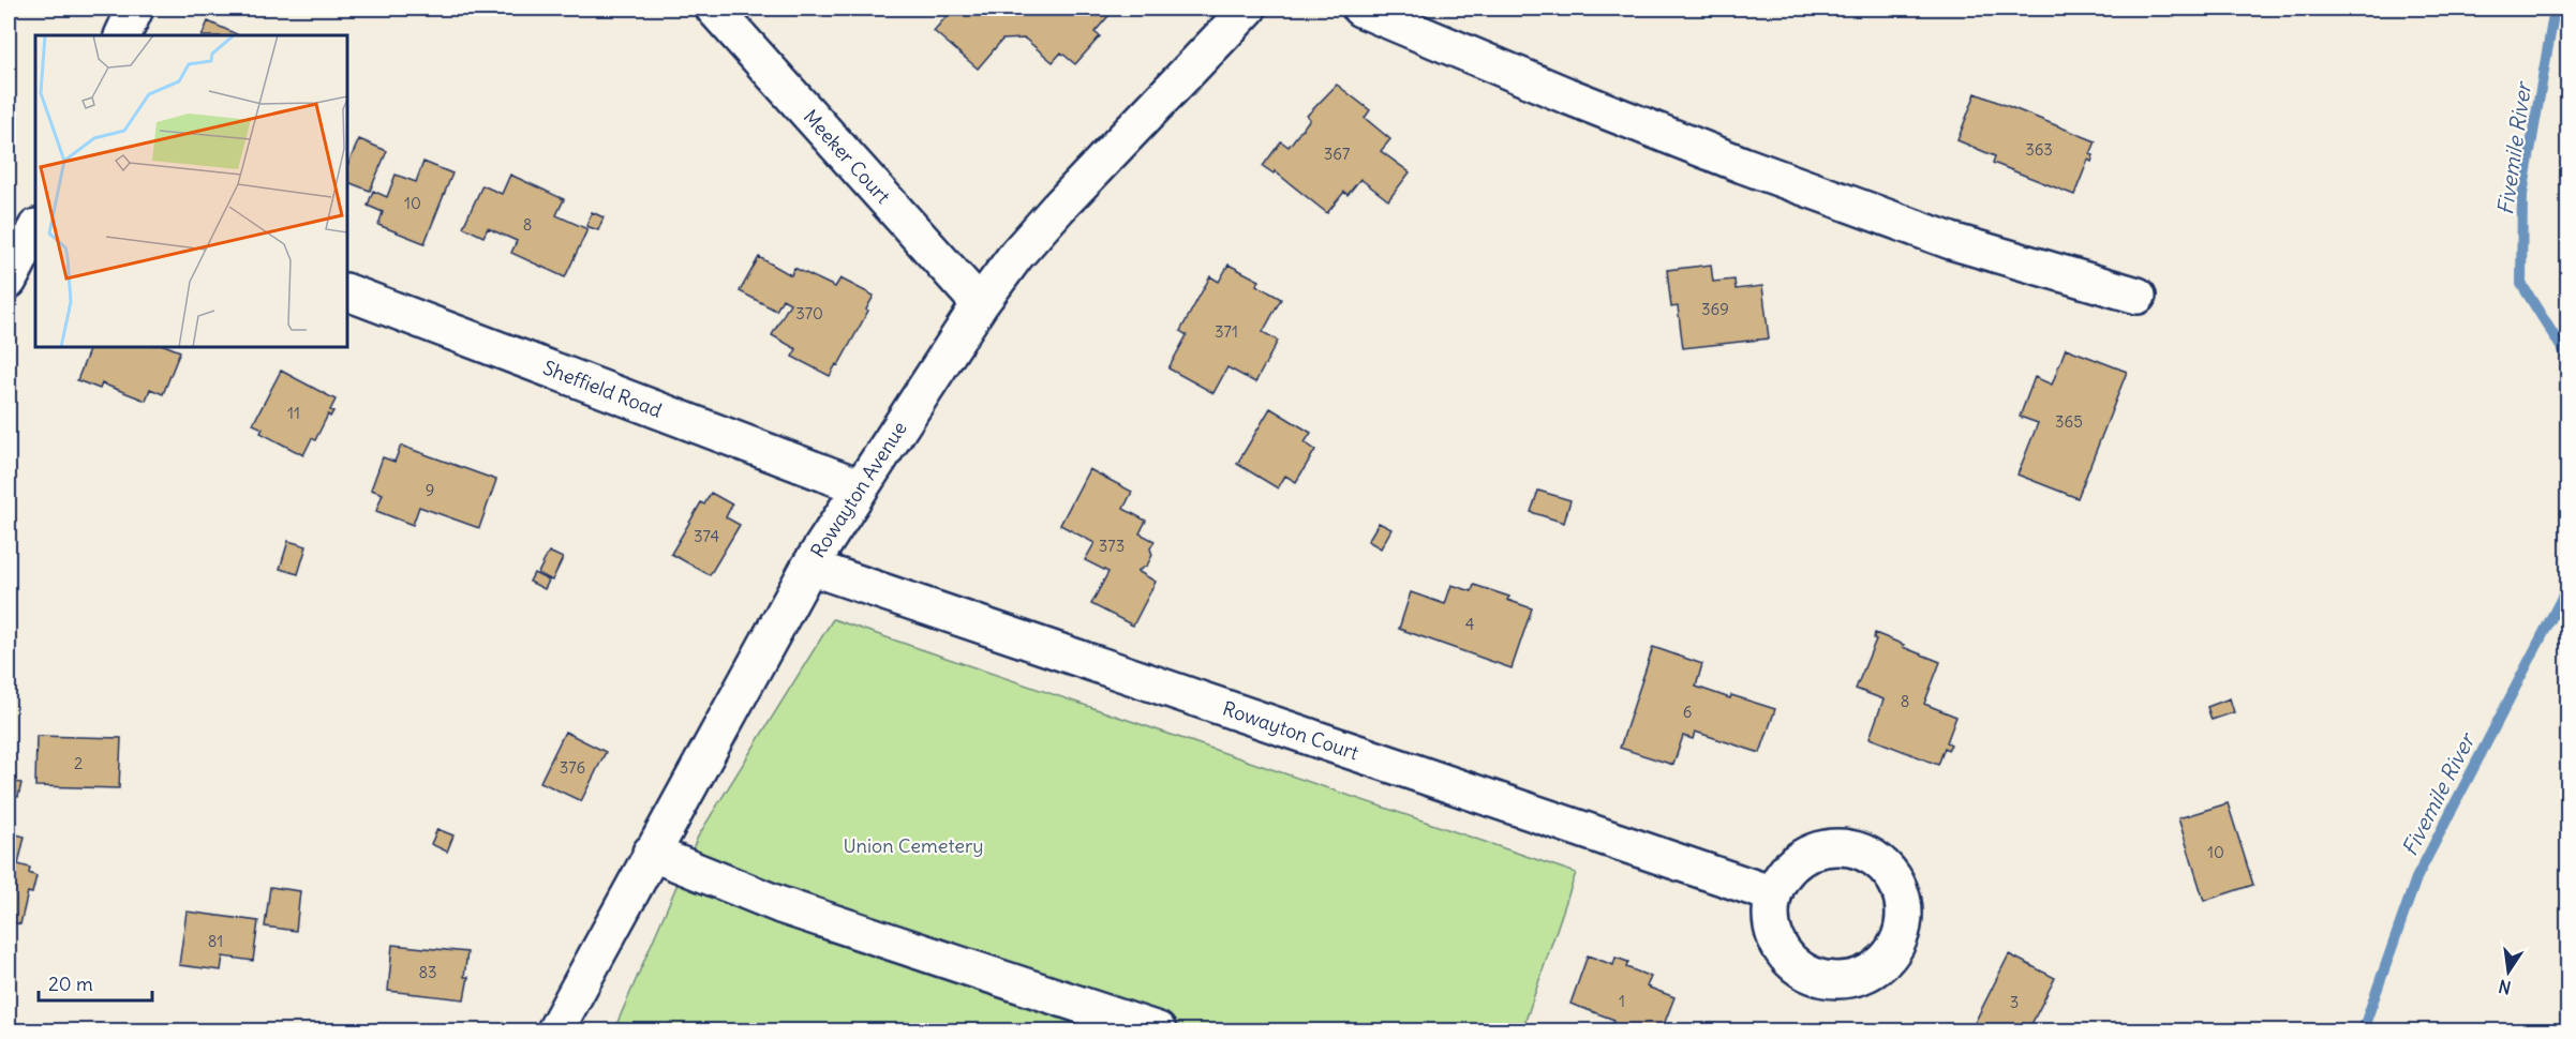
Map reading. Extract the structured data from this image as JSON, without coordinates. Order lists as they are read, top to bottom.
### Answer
{
  "streets": {
    "street": [
      "Meeker Court",
      "Sheffield Road",
      "Rowayton Avenue",
      "Rowayton Court"
    ]
  },
  "crossings": [
    ["Meeker Court", "Rowayton Avenue"],
    ["Sheffield Road", "Rowayton Avenue"],
    ["Rowayton Avenue", "Rowayton Court"]
  ],
  "water": ["Fivemile River"],
  "parks": ["Union Cemetery"],
  "house_numbers": [
    "363",
    "367",
    "10",
    "8",
    "369",
    "370",
    "371",
    "11",
    "365",
    "9",
    "374",
    "373",
    "4",
    "8",
    "6",
    "2",
    "376",
    "10",
    "81",
    "83",
    "1",
    "3"
  ],
  "scale_bar": "20 m",
  "north": "bottom"
}
